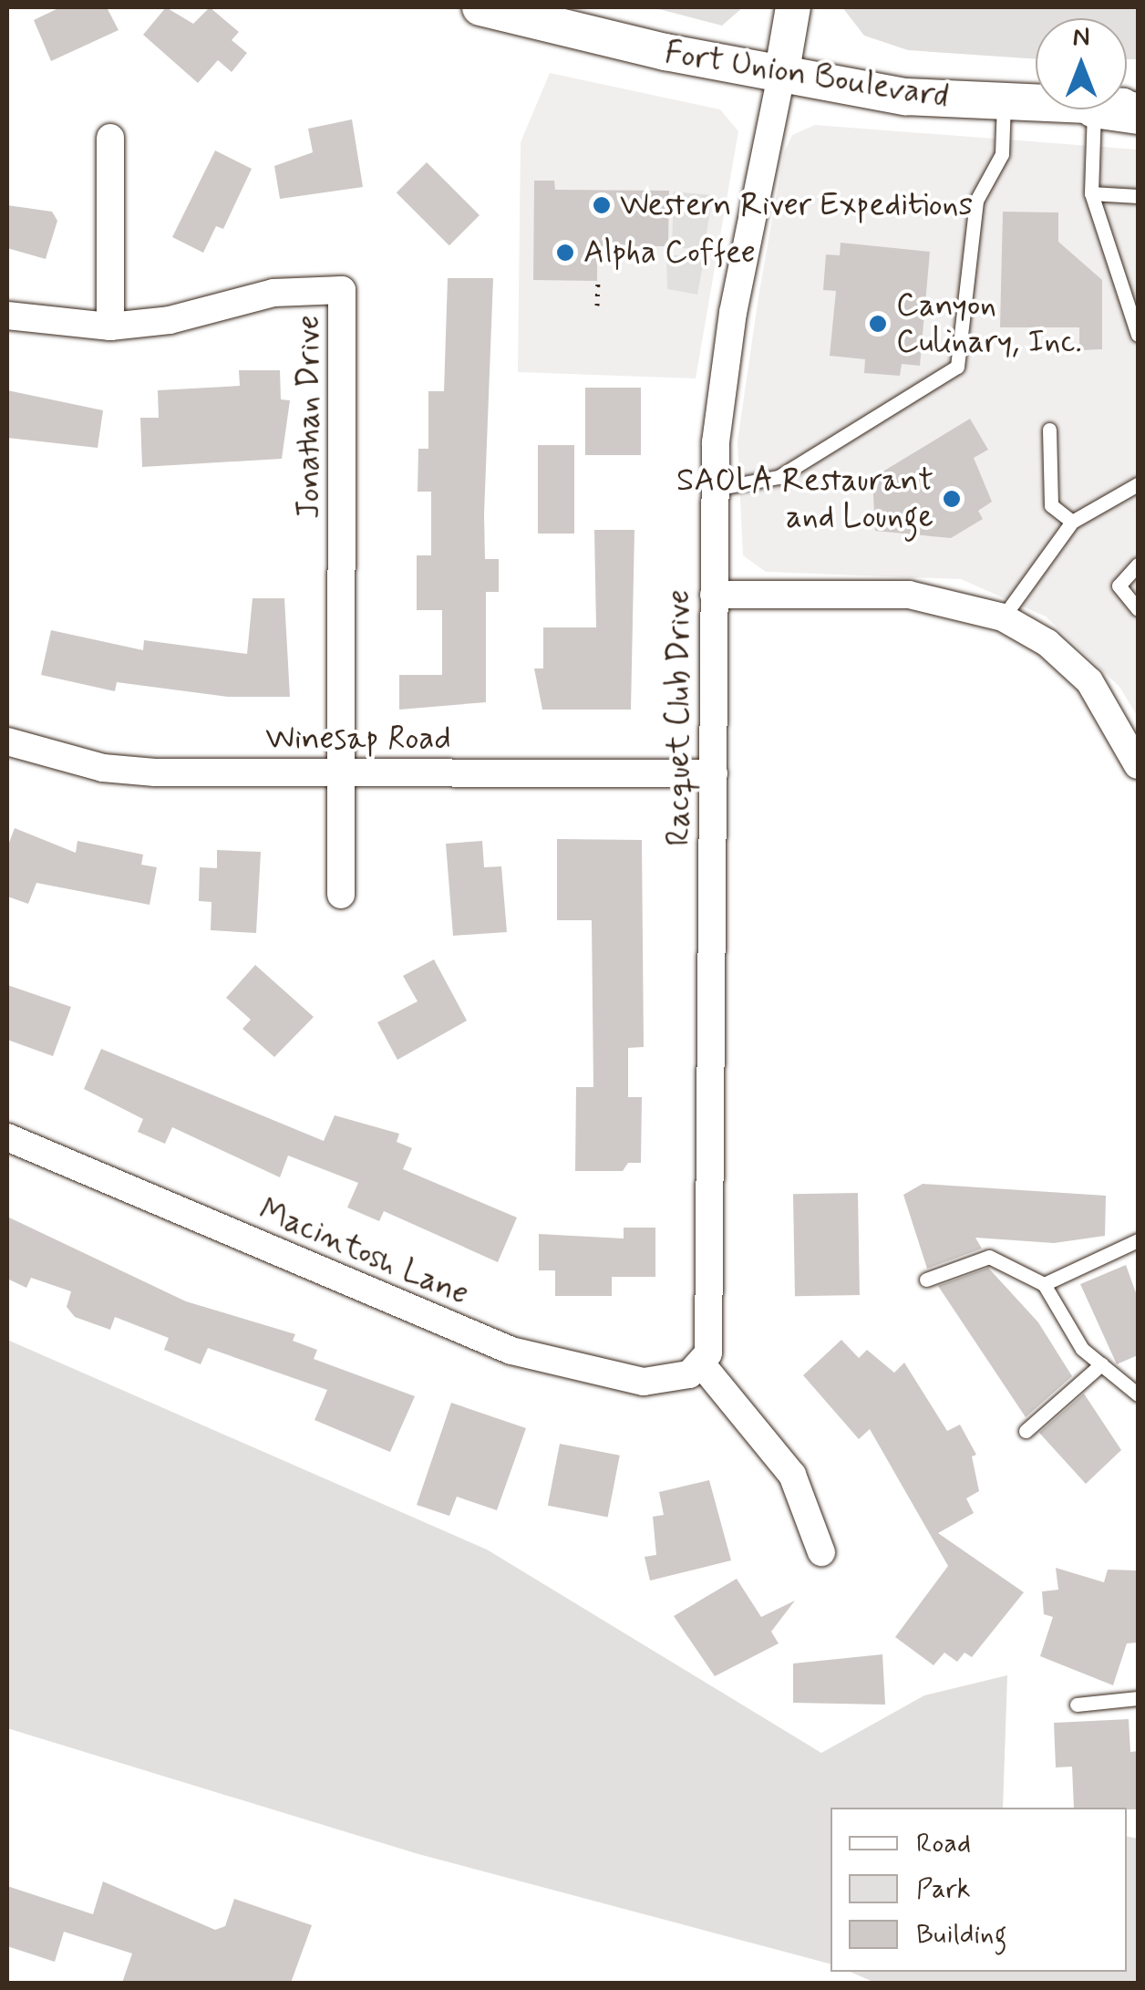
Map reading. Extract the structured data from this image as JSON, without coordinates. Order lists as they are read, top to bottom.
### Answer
{
  "streets": {
    "main road": ["Fort Union Boulevard"],
    "street": [
      "Jonathan Drive",
      "Racquet Club Drive",
      "Winesap Road",
      "Macintosh Lane"
    ]
  },
  "crossings": [
    ["Fort Union Boulevard", "Racquet Club Drive"],
    ["Jonathan Drive", "Winesap Road"],
    ["Racquet Club Drive", "Winesap Road"],
    ["Racquet Club Drive", "Macintosh Lane"]
  ],
  "places": [
    "Western River Expeditions",
    "Alpha Coffee",
    "Canyon Culinary, Inc.",
    "SAOLA Restaurant and Lounge"
  ],
  "legend": ["Road", "Park", "Building"],
  "north": "top"
}
